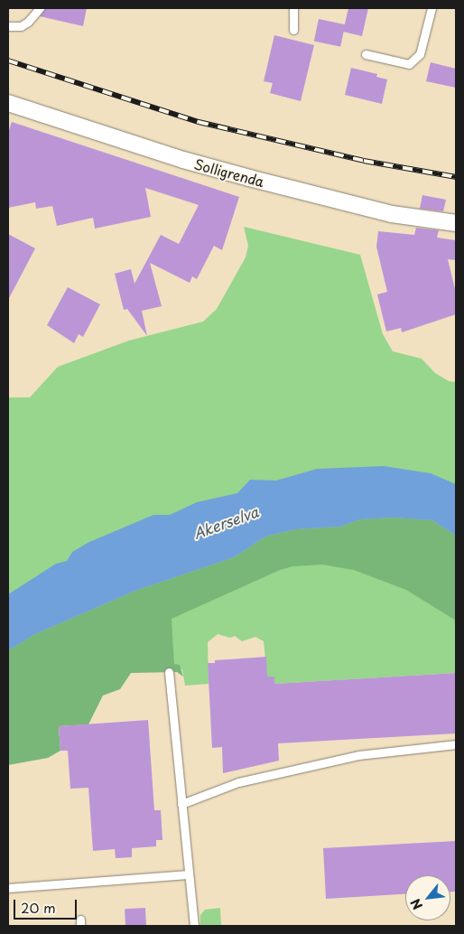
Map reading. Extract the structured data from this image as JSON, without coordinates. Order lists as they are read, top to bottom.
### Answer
{
  "streets": {
    "street": ["Solligrenda"]
  },
  "water": ["Akerselva"],
  "scale_bar": "20 m",
  "north": "bottom left"
}
